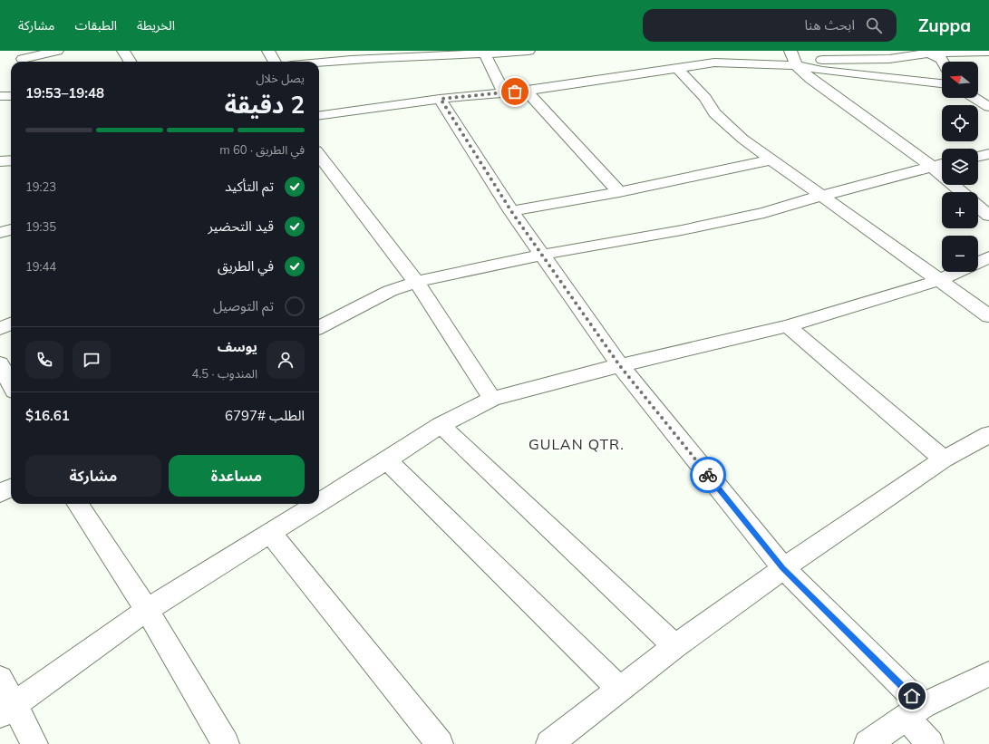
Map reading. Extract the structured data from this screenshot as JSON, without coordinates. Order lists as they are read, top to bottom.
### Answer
{
  "districts": ["GULAN QTR."],
  "north": "left",
  "page": {
    "header": "Zuppa",
    "search": "ابحث هنا",
    "nav": ["الخريطة", "الطبقات", "مشاركة"],
    "map_buttons": ["+", "−"],
    "heading": ["2 دقيقة", "يصل خلال", "19:48–19:53"],
    "panel": [
      "يوسف",
      "المندوب · 4.5",
      "الطلب #6797",
      "$16.61"
    ],
    "bar": "في الطريق · 60 m",
    "list": [
      ["تم التأكيد", "19:23"],
      ["قيد التحضير", "19:35"],
      ["في الطريق", "19:44"],
      "تم التوصيل"
    ],
    "buttons": ["مساعدة", "مشاركة"]
  }
}
